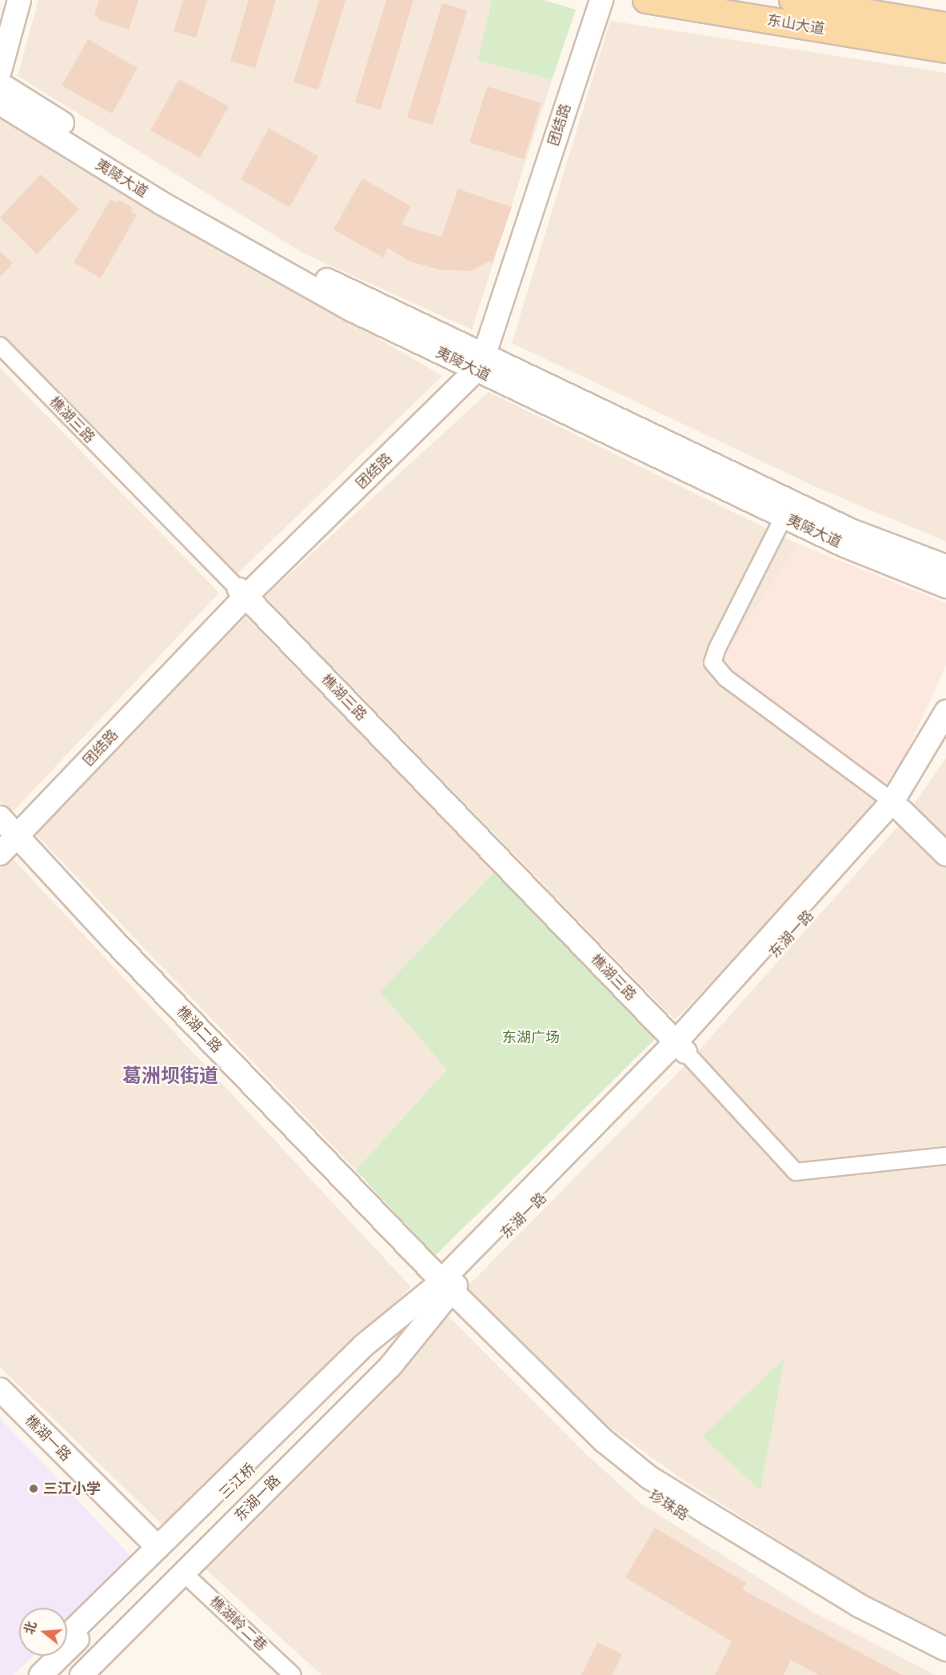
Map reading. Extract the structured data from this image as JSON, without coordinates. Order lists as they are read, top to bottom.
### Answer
{
  "streets": {
    "main road": [
      "东山大道",
      "团结路",
      "夷陵大道",
      "樵湖三路",
      "东湖一路",
      "樵湖二路",
      "樵湖一路",
      "三江桥",
      "珍珠路"
    ],
    "street": ["樵湖岭二巷"]
  },
  "crossings": [
    ["团结路", "夷陵大道"],
    ["团结路", "樵湖三路"],
    ["团结路", "樵湖二路"],
    ["东湖一路", "樵湖二路"],
    ["东湖一路", "三江桥"],
    ["东湖一路", "珍珠路"],
    ["东湖一路", "樵湖岭二巷"],
    ["樵湖二路", "三江桥"],
    ["樵湖二路", "珍珠路"],
    ["三江桥", "珍珠路"]
  ],
  "districts": ["葛洲坝街道"],
  "parks": ["东湖广场"],
  "places": ["三江小学"],
  "north": "left"
}
